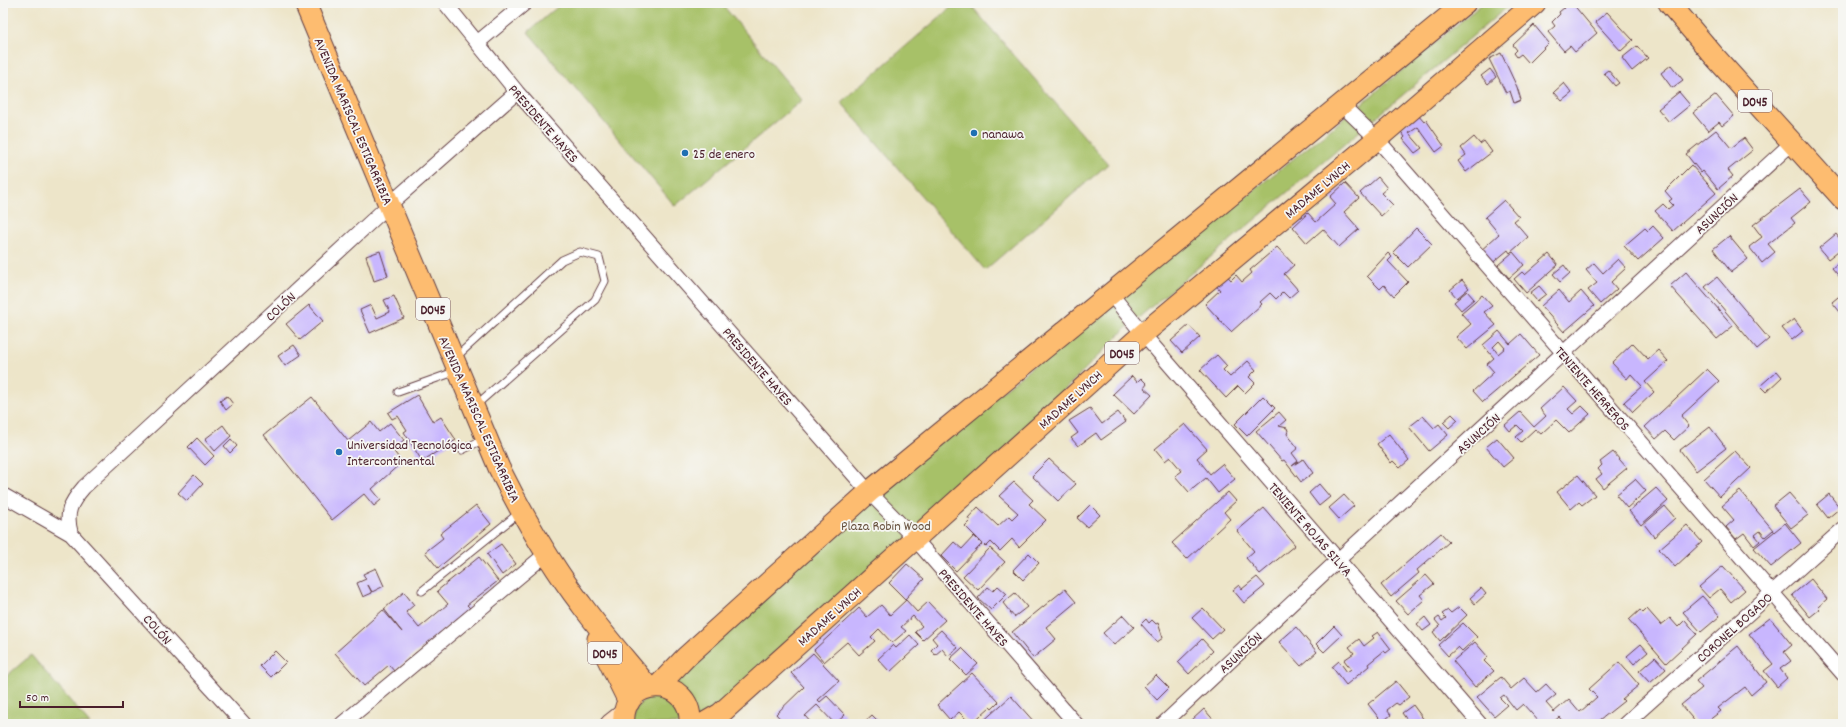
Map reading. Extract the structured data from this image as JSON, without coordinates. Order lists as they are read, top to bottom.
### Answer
{
  "streets": {
    "main road": ["D045", "AVENIDA MARISCAL ESTIGARRIBIA", "MADAME LYNCH"],
    "street": [
      "PRESIDENTE HAYES",
      "ASUNCIÓN",
      "COLÓN",
      "TENIENTE HERREROS",
      "TENIENTE ROJAS SILVA",
      "CORONEL BOGADO"
    ]
  },
  "crossings": [
    ["D045", "AVENIDA MARISCAL ESTIGARRIBIA"],
    ["D045", "PRESIDENTE HAYES"],
    ["D045", "ASUNCIÓN"],
    ["D045", "TENIENTE HERREROS"],
    ["D045", "TENIENTE ROJAS SILVA"],
    ["AVENIDA MARISCAL ESTIGARRIBIA", "COLÓN"],
    ["PRESIDENTE HAYES", "MADAME LYNCH"],
    ["PRESIDENTE HAYES", "COLÓN"],
    ["MADAME LYNCH", "TENIENTE HERREROS"],
    ["MADAME LYNCH", "TENIENTE ROJAS SILVA"],
    ["ASUNCIÓN", "TENIENTE HERREROS"],
    ["ASUNCIÓN", "TENIENTE ROJAS SILVA"],
    ["TENIENTE HERREROS", "CORONEL BOGADO"]
  ],
  "parks": ["Plaza Robin Wood"],
  "places": ["nanawa", "25 de enero", "Universidad Tecnológica Intercontinental"],
  "scale_bar": "50 m"
}
